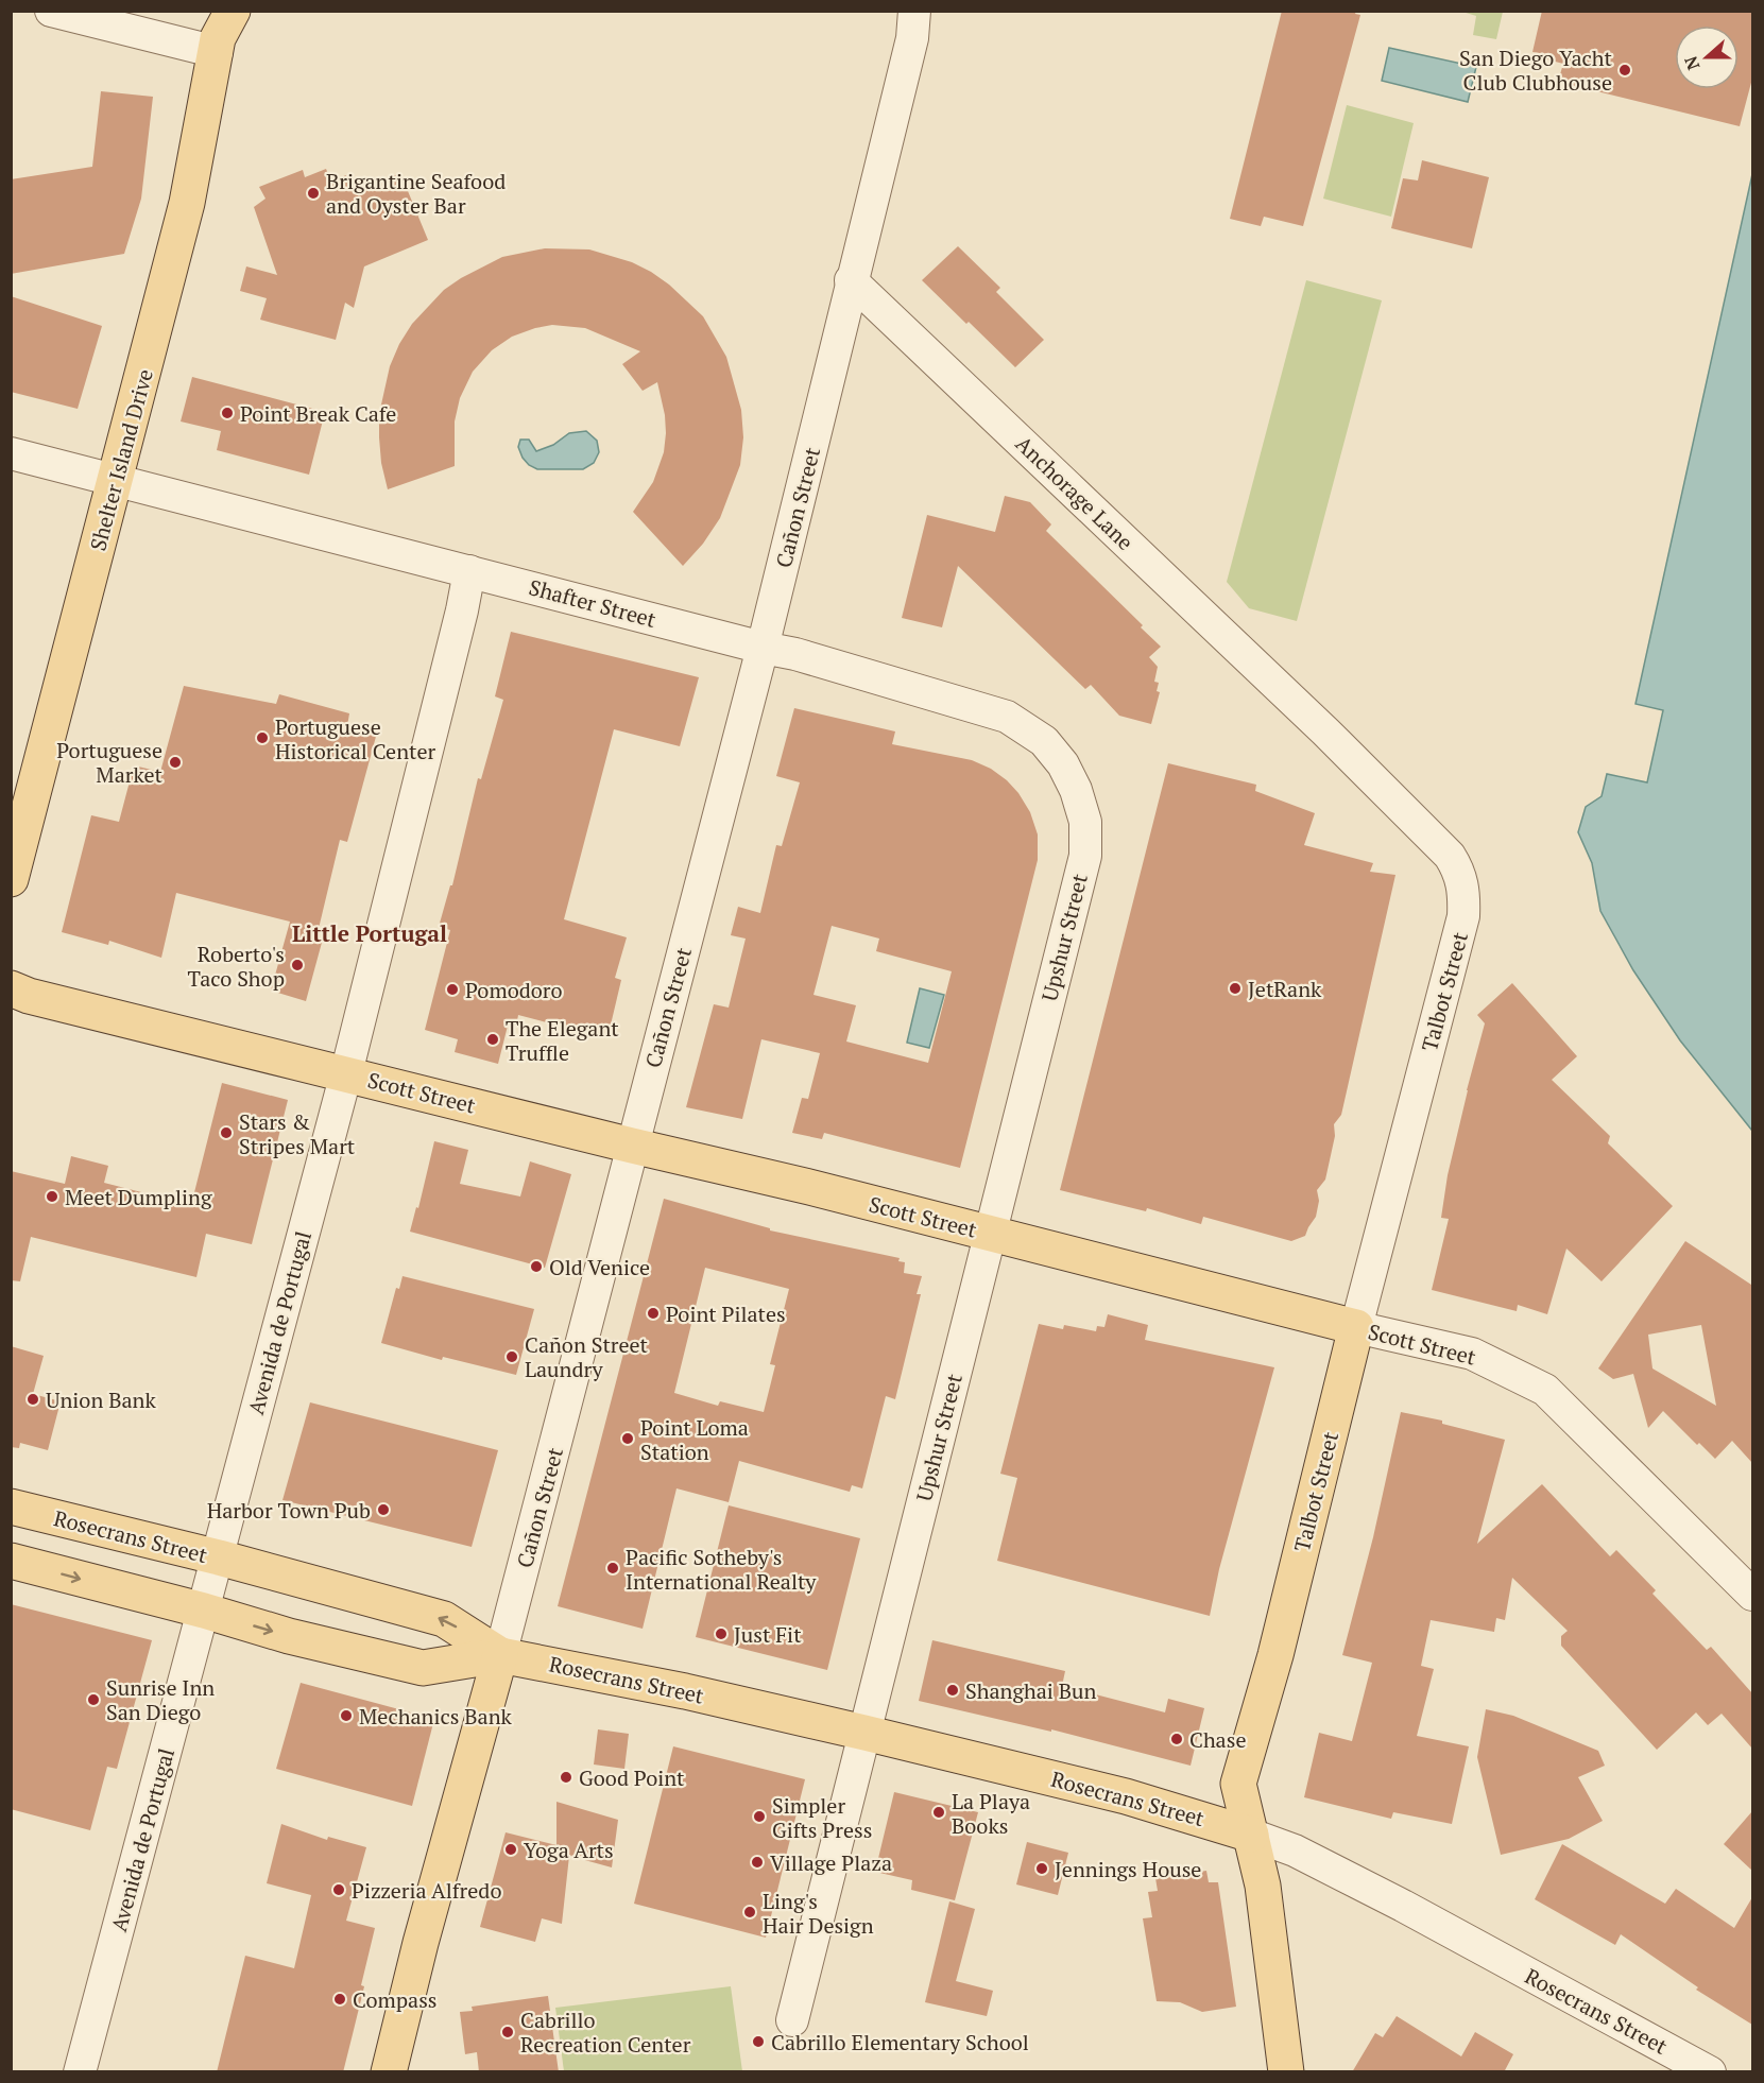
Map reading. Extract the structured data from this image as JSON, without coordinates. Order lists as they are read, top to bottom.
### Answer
{
  "streets": {
    "main road": [
      "Shelter Island Drive",
      "Cañon Street",
      "Talbot Street",
      "Scott Street",
      "Rosecrans Street"
    ],
    "street": [
      "Anchorage Lane",
      "Shafter Street",
      "Upshur Street",
      "Avenida de Portugal"
    ]
  },
  "crossings": [
    ["Shelter Island Drive", "Shafter Street"],
    ["Anchorage Lane", "Cañon Street"],
    ["Anchorage Lane", "Talbot Street"],
    ["Cañon Street", "Shafter Street"],
    ["Cañon Street", "Scott Street"],
    ["Cañon Street", "Rosecrans Street"],
    ["Shafter Street", "Upshur Street"],
    ["Shafter Street", "Avenida de Portugal"],
    ["Upshur Street", "Scott Street"],
    ["Upshur Street", "Rosecrans Street"],
    ["Talbot Street", "Scott Street"],
    ["Talbot Street", "Rosecrans Street"],
    ["Scott Street", "Avenida de Portugal"],
    ["Avenida de Portugal", "Rosecrans Street"]
  ],
  "districts": ["Little Portugal"],
  "places": [
    "San Diego Yacht Club Clubhouse",
    "Brigantine Seafood and Oyster Bar",
    "Point Break Cafe",
    "Portuguese Historical Center",
    "Portuguese Market",
    "Roberto's Taco Shop",
    "JetRank",
    "Pomodoro",
    "The Elegant Truffle",
    "Stars & Stripes Mart",
    "Meet Dumpling",
    "Old Venice",
    "Point Pilates",
    "Cañon Street Laundry",
    "Union Bank",
    "Point Loma Station",
    "Harbor Town Pub",
    "Pacific Sotheby's International Realty",
    "Just Fit",
    "Shanghai Bun",
    "Sunrise Inn San Diego",
    "Mechanics Bank",
    "Chase",
    "Good Point",
    "La Playa Books",
    "Simpler Gifts Press",
    "Yoga Arts",
    "Village Plaza",
    "Jennings House",
    "Pizzeria Alfredo",
    "Ling's Hair Design",
    "Compass",
    "Cabrillo Recreation Center",
    "Cabrillo Elementary School"
  ],
  "north": "left"
}
